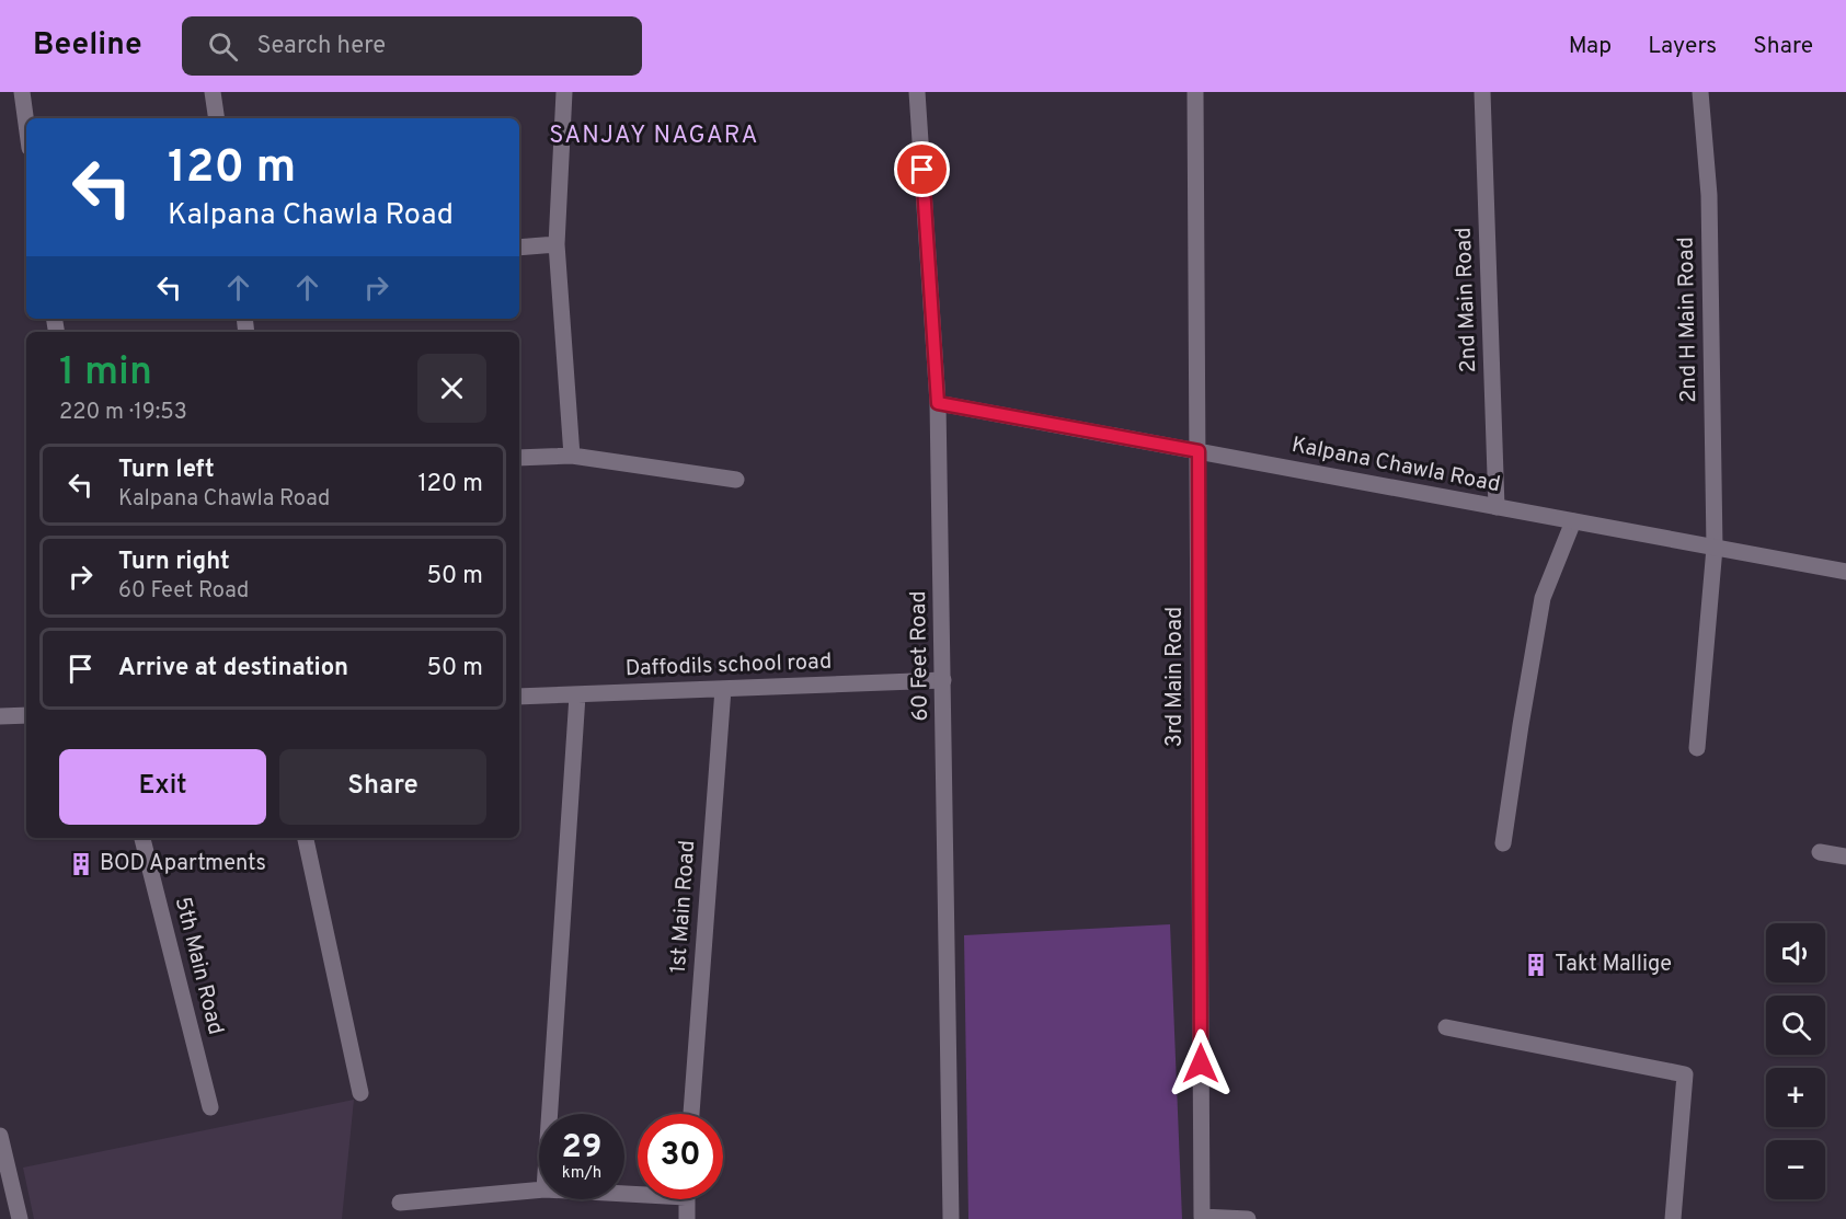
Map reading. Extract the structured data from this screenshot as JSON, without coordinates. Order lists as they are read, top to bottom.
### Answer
{
  "streets": {
    "street": [
      "2nd Main Road",
      "2nd H Main Road",
      "Kalpana Chawla Road",
      "60 Feet Road",
      "Daffodils school road",
      "3rd Main Road",
      "1st Main Road",
      "5th Main Road"
    ]
  },
  "crossings": [
    ["2nd Main Road", "Kalpana Chawla Road"],
    ["2nd H Main Road", "Kalpana Chawla Road"],
    ["Kalpana Chawla Road", "60 Feet Road"],
    ["Kalpana Chawla Road", "3rd Main Road"],
    ["60 Feet Road", "Daffodils school road"],
    ["Daffodils school road", "1st Main Road"]
  ],
  "districts": ["SANJAY NAGARA"],
  "places": {
    "building": ["BOD Apartments", "Takt Mallige"]
  },
  "page": {
    "header": "Beeline",
    "search": "Search here",
    "nav": ["Map", "Layers", "Share"],
    "turn": ["120 m", "Kalpana Chawla Road"],
    "heading": ["1 min", "220 m · 19:53"],
    "list": [
      {
        "name": "Turn left",
        "note": "Kalpana Chawla Road",
        "value": "120 m"
      },
      {
        "name": "Turn right",
        "note": "60 Feet Road",
        "value": "50 m"
      },
      {
        "name": "Arrive at destination",
        "value": "50 m"
      }
    ],
    "buttons": ["Exit", "Share"],
    "map_buttons": ["+", "−"],
    "speed": "29 km/h",
    "limit": "30"
  }
}
